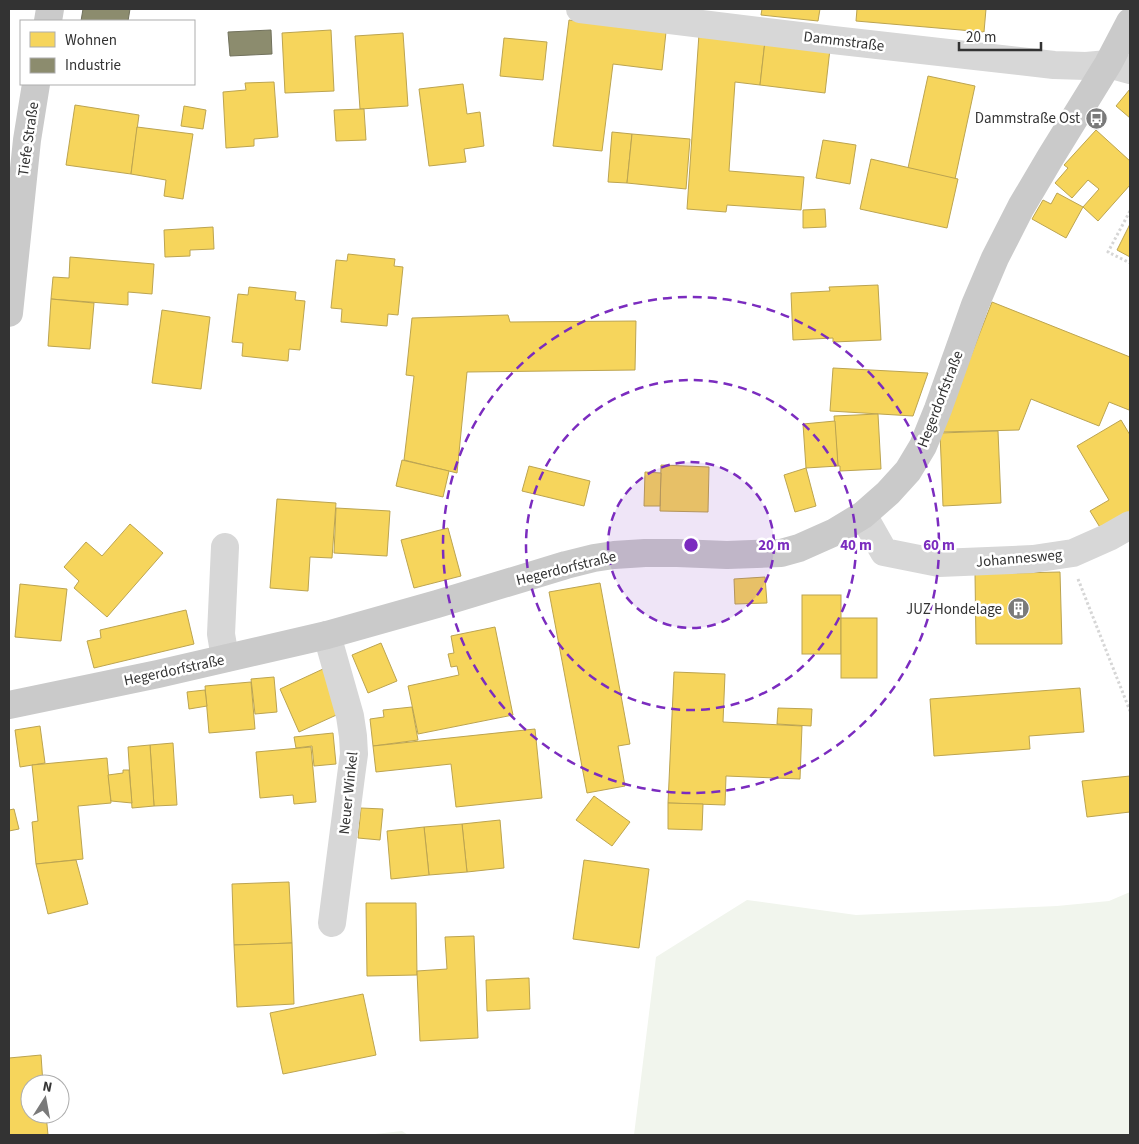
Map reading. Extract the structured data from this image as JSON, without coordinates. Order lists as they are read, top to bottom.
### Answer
{
  "streets": {
    "main road": ["Tiefe Straße", "Hegerdorfstraße"],
    "street": ["Dammstraße", "Johannesweg", "Neuer Winkel"]
  },
  "crossings": [
    ["Dammstraße", "Hegerdorfstraße"],
    ["Hegerdorfstraße", "Johannesweg"],
    ["Hegerdorfstraße", "Neuer Winkel"]
  ],
  "places": {
    "bus stop": ["Dammstraße Ost"],
    "building": ["JUZ Hondelage"]
  },
  "legend": ["Wohnen", "Industrie"],
  "scale_bar": "20 m",
  "north": "top",
  "rings": ["20 m", "40 m", "60 m"]
}
